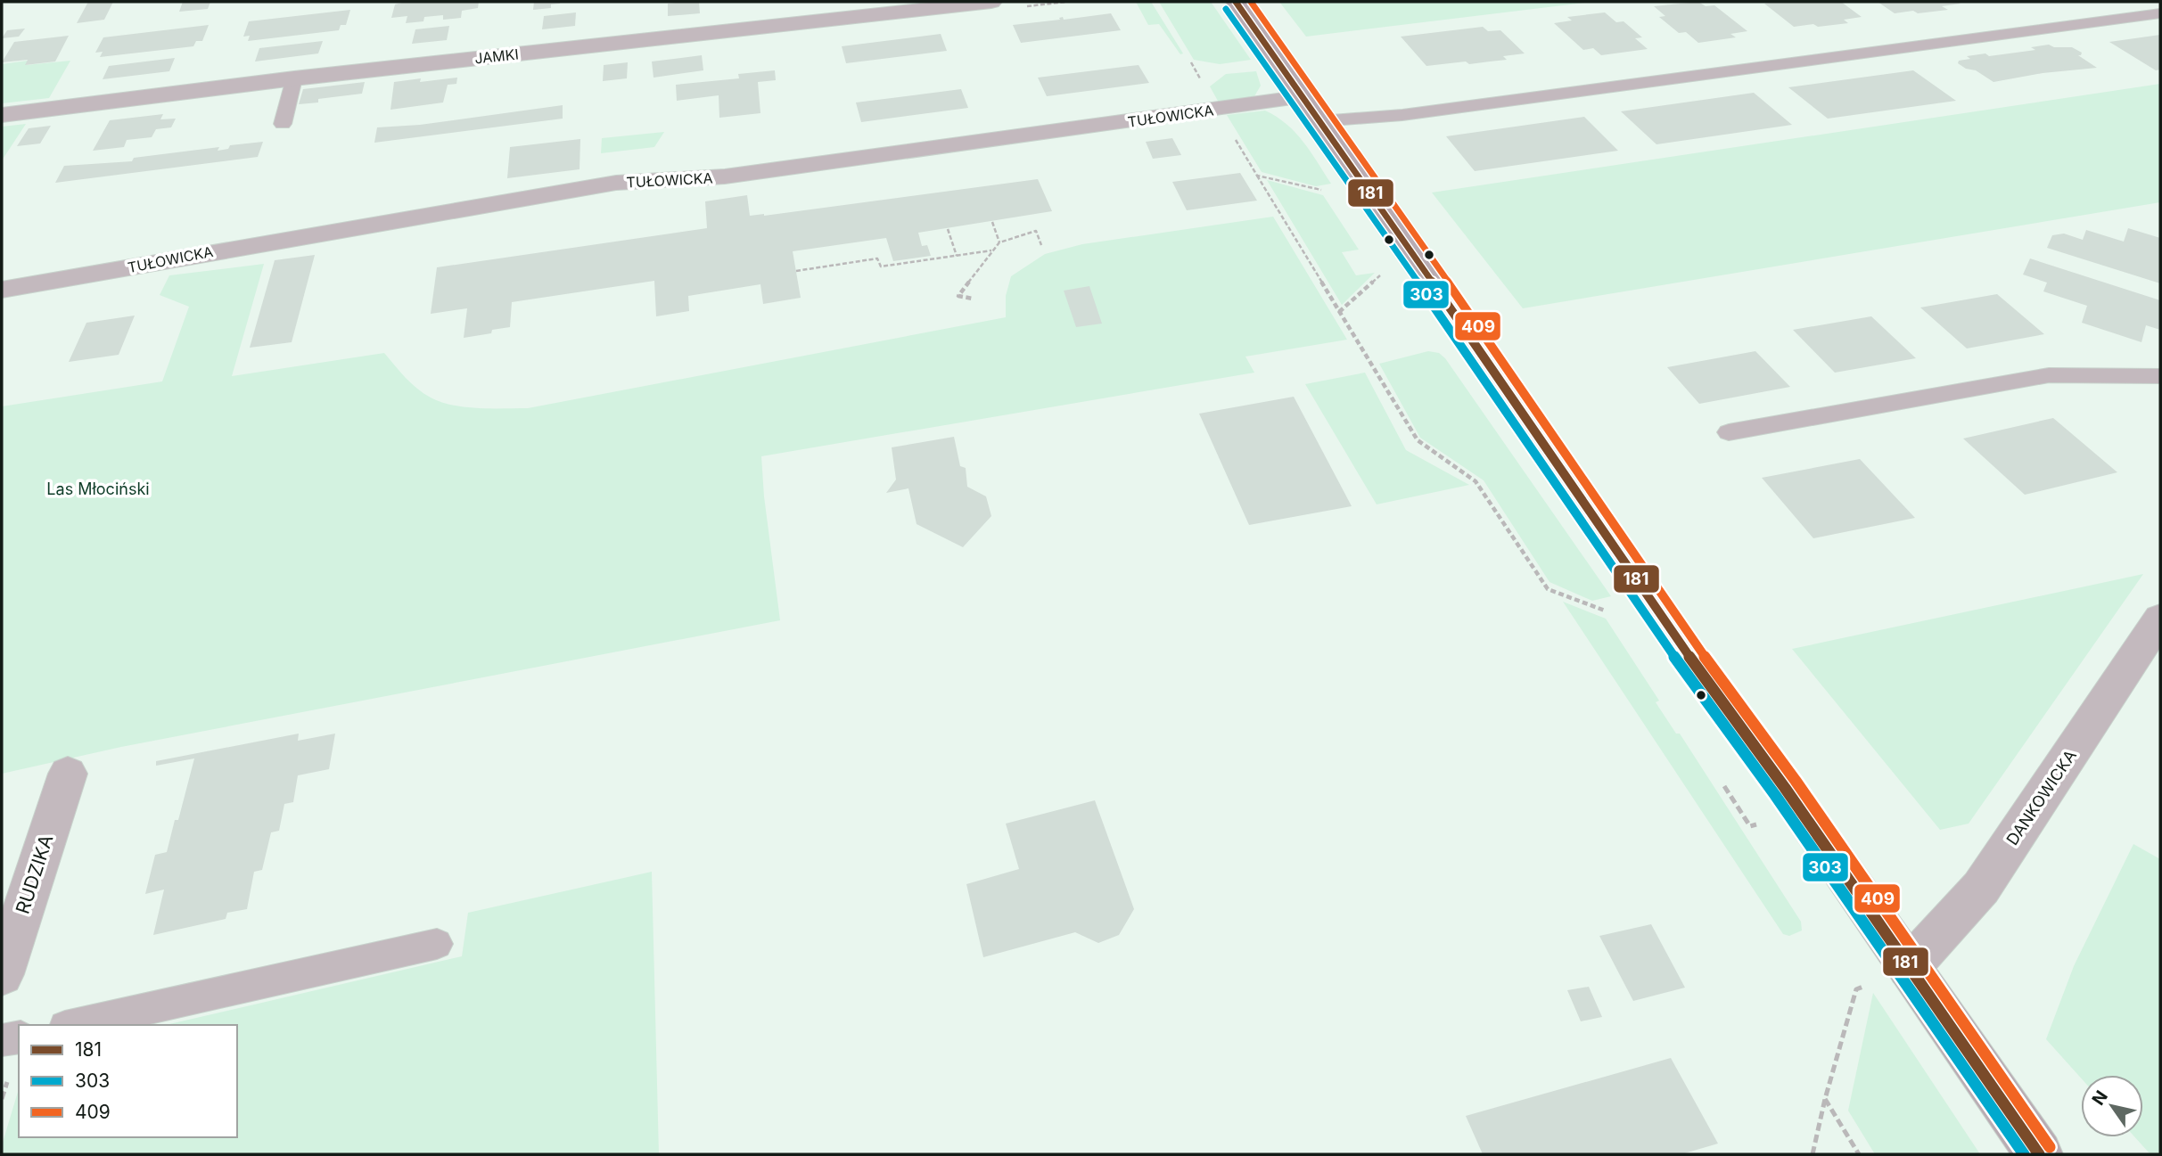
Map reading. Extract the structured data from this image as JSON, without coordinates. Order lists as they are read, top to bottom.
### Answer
{
  "streets": {
    "street": [
      "JAMKI",
      "TUŁOWICKA",
      "DANKOWICKA",
      "RUDZIKA"
    ]
  },
  "parks": ["Las Młociński"],
  "lines": ["transit line 181", "transit line 409", "transit line 303"],
  "legend": ["181", "303", "409"],
  "north": "top left"
}
